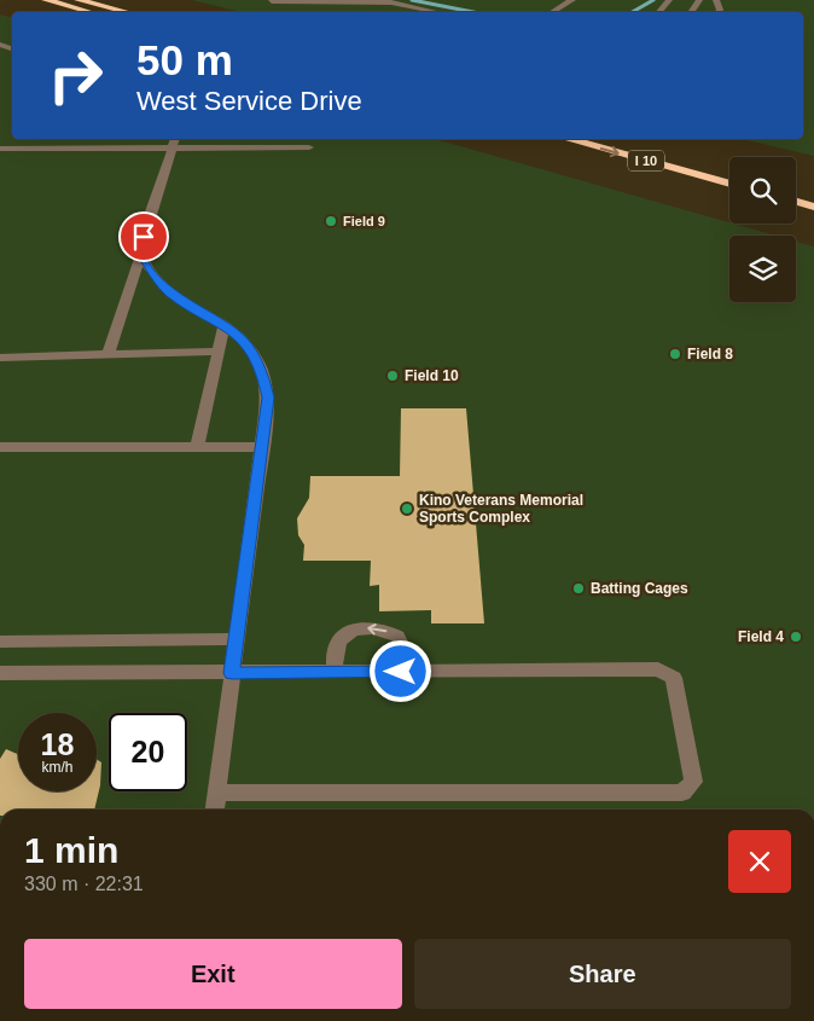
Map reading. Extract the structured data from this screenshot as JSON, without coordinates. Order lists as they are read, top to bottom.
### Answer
{
  "streets": {
    "highway": ["I 10"]
  },
  "places": [
    "Field 9",
    "Field 8",
    "Field 10",
    "Kino Veterans Memorial Sports Complex",
    "Batting Cages",
    "Field 4"
  ],
  "page": {
    "turn": ["50 m", "West Service Drive"],
    "speed": "18 km/h",
    "limit": "20",
    "heading": ["1 min", "330 m · 22:31"],
    "buttons": ["Exit", "Share"]
  }
}
